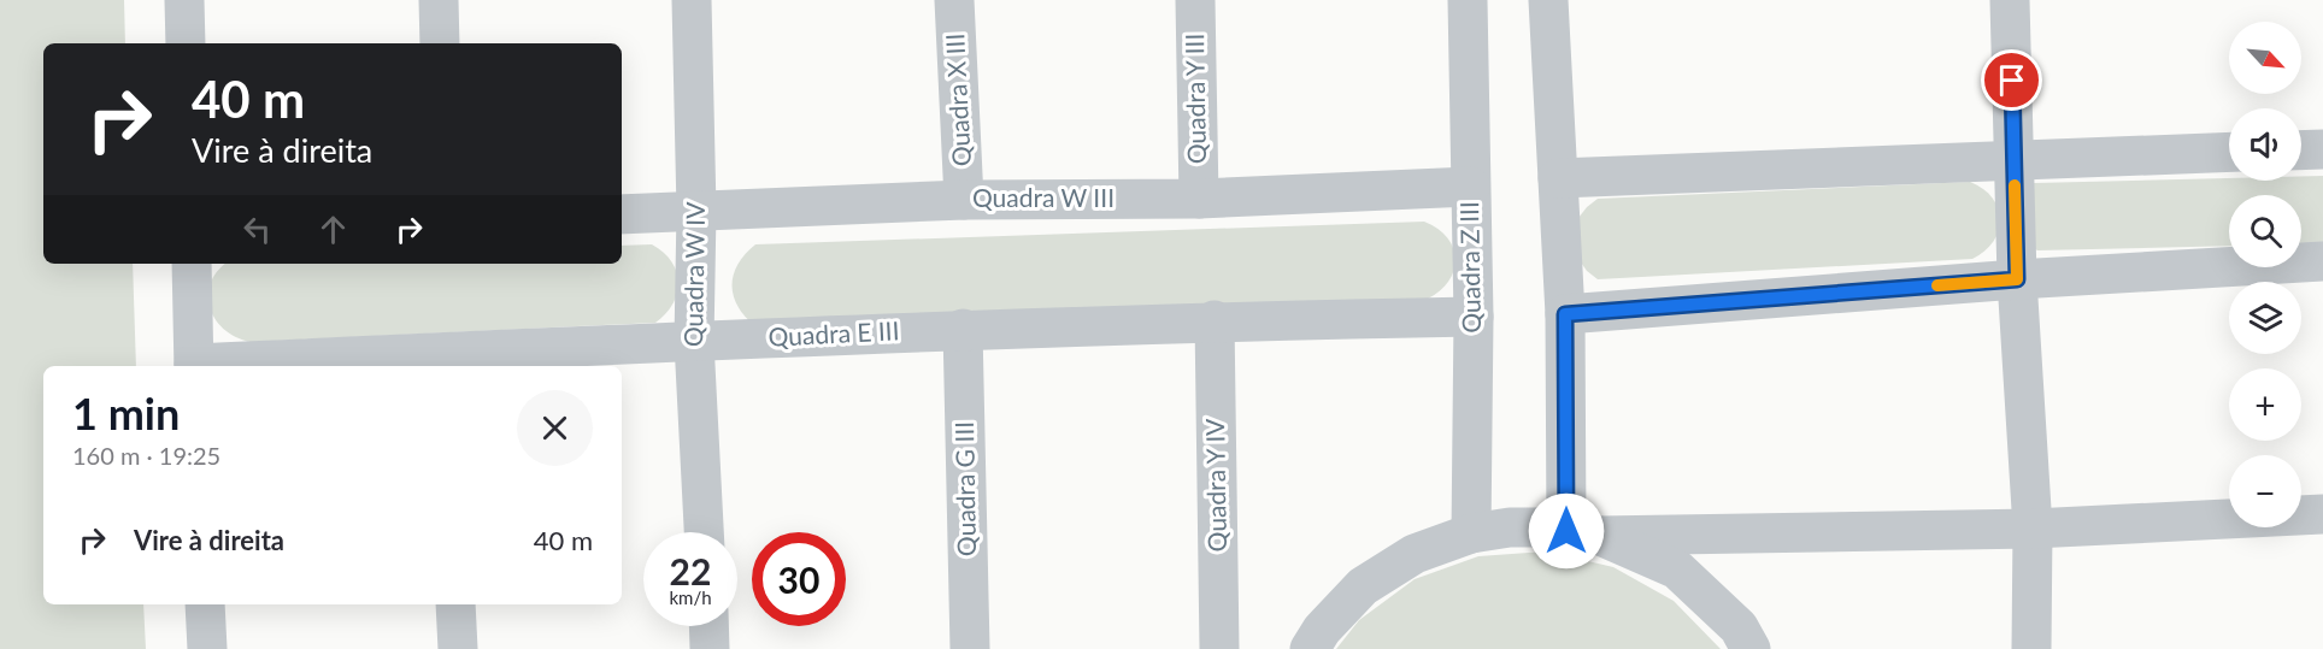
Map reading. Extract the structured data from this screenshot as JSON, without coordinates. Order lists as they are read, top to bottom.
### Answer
{
  "streets": {
    "street": [
      "Quadra Y III",
      "Quadra X III",
      "Quadra W III",
      "Quadra Z III",
      "Quadra W IV",
      "Quadra E III",
      "Quadra Y IV",
      "Quadra G III"
    ]
  },
  "crossings": [
    ["Quadra Y III", "Quadra W III"],
    ["Quadra X III", "Quadra W III"],
    ["Quadra W III", "Quadra Z III"],
    ["Quadra W III", "Quadra W IV"],
    ["Quadra Z III", "Quadra E III"],
    ["Quadra W IV", "Quadra E III"],
    ["Quadra E III", "Quadra Y IV"],
    ["Quadra E III", "Quadra G III"]
  ],
  "north": "bottom right",
  "page": {
    "map_buttons": ["+", "−"],
    "turn": ["40 m", "Vire à direita"],
    "heading": ["1 min", "160 m · 19:25"],
    "list": [
      {
        "name": "Vire à direita",
        "value": "40 m"
      }
    ],
    "speed": "22 km/h",
    "limit": "30"
  }
}
